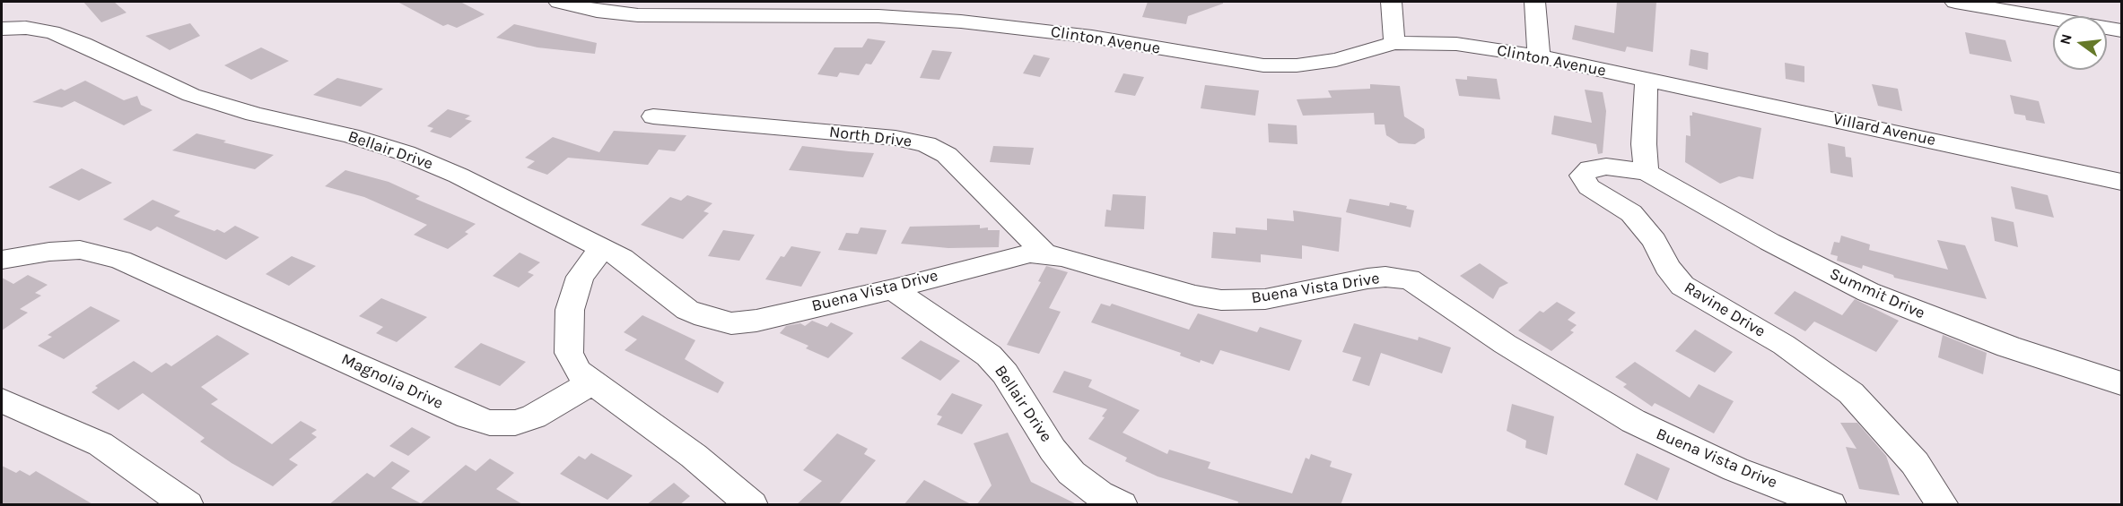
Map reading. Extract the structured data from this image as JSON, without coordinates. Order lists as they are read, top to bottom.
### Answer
{
  "streets": {
    "street": [
      "Clinton Avenue",
      "Villard Avenue",
      "North Drive",
      "Bellair Drive",
      "Buena Vista Drive",
      "Summit Drive",
      "Ravine Drive",
      "Magnolia Drive"
    ]
  },
  "crossings": [
    ["Clinton Avenue", "Villard Avenue"],
    ["North Drive", "Buena Vista Drive"],
    ["Bellair Drive", "Buena Vista Drive"],
    ["Summit Drive", "Ravine Drive"]
  ],
  "north": "left"
}
